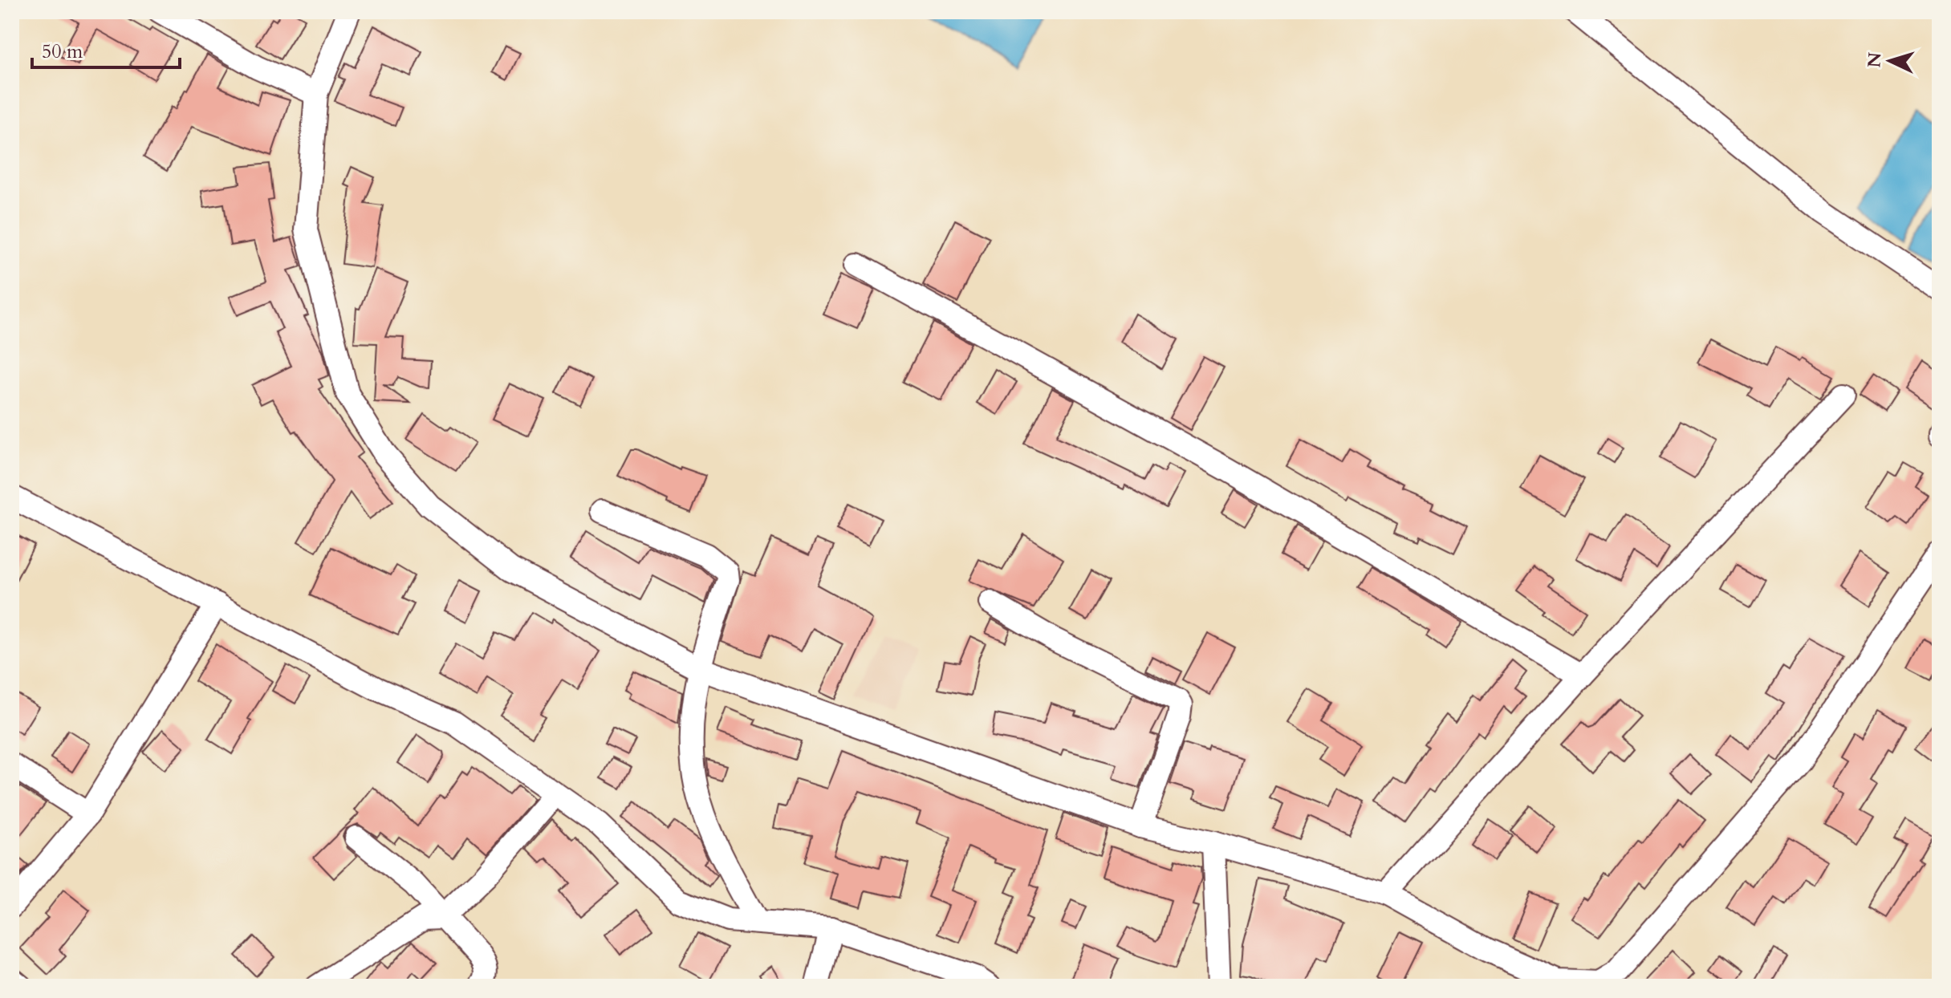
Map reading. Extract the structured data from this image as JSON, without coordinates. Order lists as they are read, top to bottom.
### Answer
{
  "scale_bar": "50 m",
  "north": "left"
}
